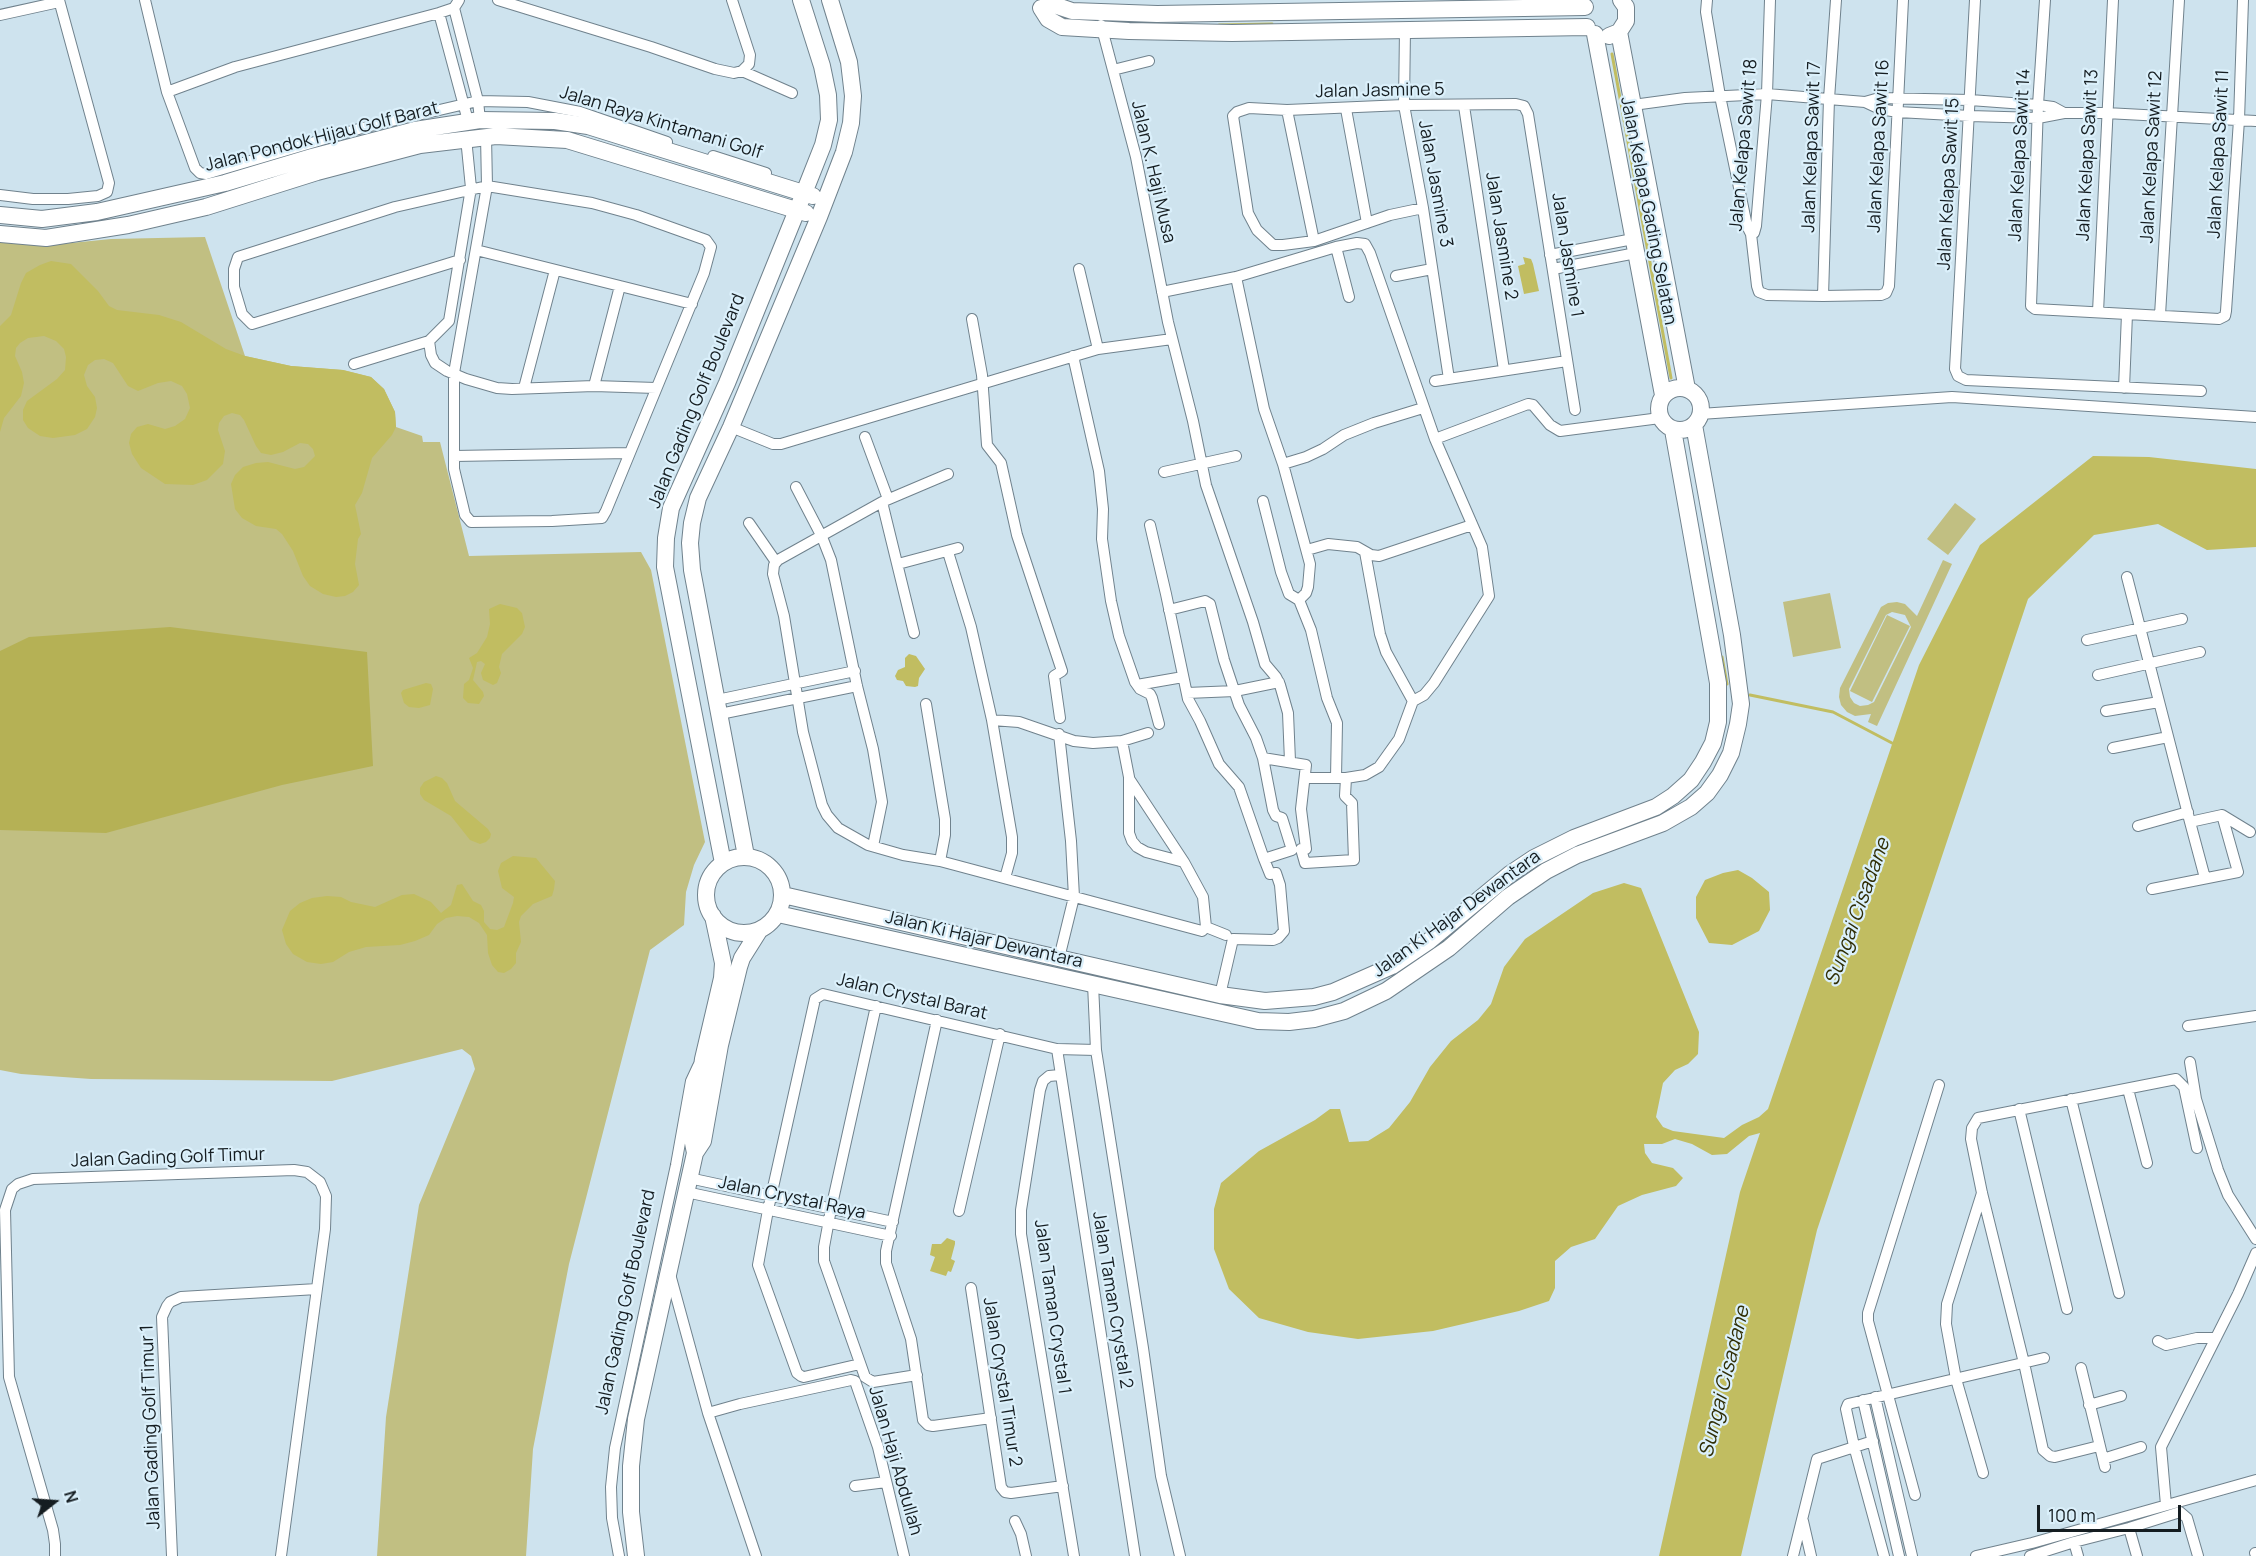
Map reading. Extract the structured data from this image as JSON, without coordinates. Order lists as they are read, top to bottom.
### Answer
{
  "streets": {
    "street": [
      "Jalan Jasmine 5",
      "Jalan Raya Kintamani Golf",
      "Jalan Pondok Hijau Golf Barat",
      "Jalan Kelapa Sawit 18",
      "Jalan Kelapa Sawit 16",
      "Jalan Kelapa Sawit 17",
      "Jalan Kelapa Sawit 11",
      "Jalan Kelapa Sawit 14",
      "Jalan Kelapa Sawit 13",
      "Jalan Kelapa Sawit 12",
      "Jalan K. Haji Musa",
      "Jalan Jasmine 3",
      "Jalan Kelapa Sawit 15",
      "Jalan Kelapa Gading Selatan",
      "Jalan Jasmine 2",
      "Jalan Jasmine 1",
      "Jalan Gading Golf Boulevard",
      "Jalan Ki Hajar Dewantara",
      "Jalan Crystal Barat",
      "Jalan Gading Golf Timur",
      "Jalan Crystal Raya",
      "Jalan Taman Crystal 2",
      "Jalan Taman Crystal 1",
      "Jalan Crystal Timur 2",
      "Jalan Gading Golf Timur 1",
      "Jalan Haji Abdullah"
    ]
  },
  "crossings": [
    ["Jalan Jasmine 5", "Jalan Jasmine 3"],
    ["Jalan Jasmine 5", "Jalan Jasmine 2"],
    ["Jalan Jasmine 5", "Jalan Jasmine 1"],
    ["Jalan Pondok Hijau Golf Barat", "Jalan Gading Golf Boulevard"],
    ["Jalan Kelapa Sawit 18", "Jalan Kelapa Sawit 16"],
    ["Jalan Kelapa Sawit 18", "Jalan Kelapa Sawit 17"],
    ["Jalan Kelapa Sawit 16", "Jalan Kelapa Sawit 17"],
    ["Jalan Kelapa Sawit 11", "Jalan Kelapa Sawit 12"],
    ["Jalan Kelapa Sawit 14", "Jalan Kelapa Sawit 13"],
    ["Jalan Kelapa Gading Selatan", "Jalan Ki Hajar Dewantara"],
    ["Jalan Gading Golf Boulevard", "Jalan Ki Hajar Dewantara"],
    ["Jalan Gading Golf Boulevard", "Jalan Crystal Raya"],
    ["Jalan Crystal Barat", "Jalan Crystal Raya"],
    ["Jalan Crystal Barat", "Jalan Taman Crystal 2"],
    ["Jalan Gading Golf Timur", "Jalan Gading Golf Timur 1"],
    ["Jalan Taman Crystal 2", "Jalan Taman Crystal 1"],
    ["Jalan Taman Crystal 1", "Jalan Crystal Timur 2"]
  ],
  "water": ["Sungai Cisadane"],
  "scale_bar": "100 m",
  "north": "right"
}
